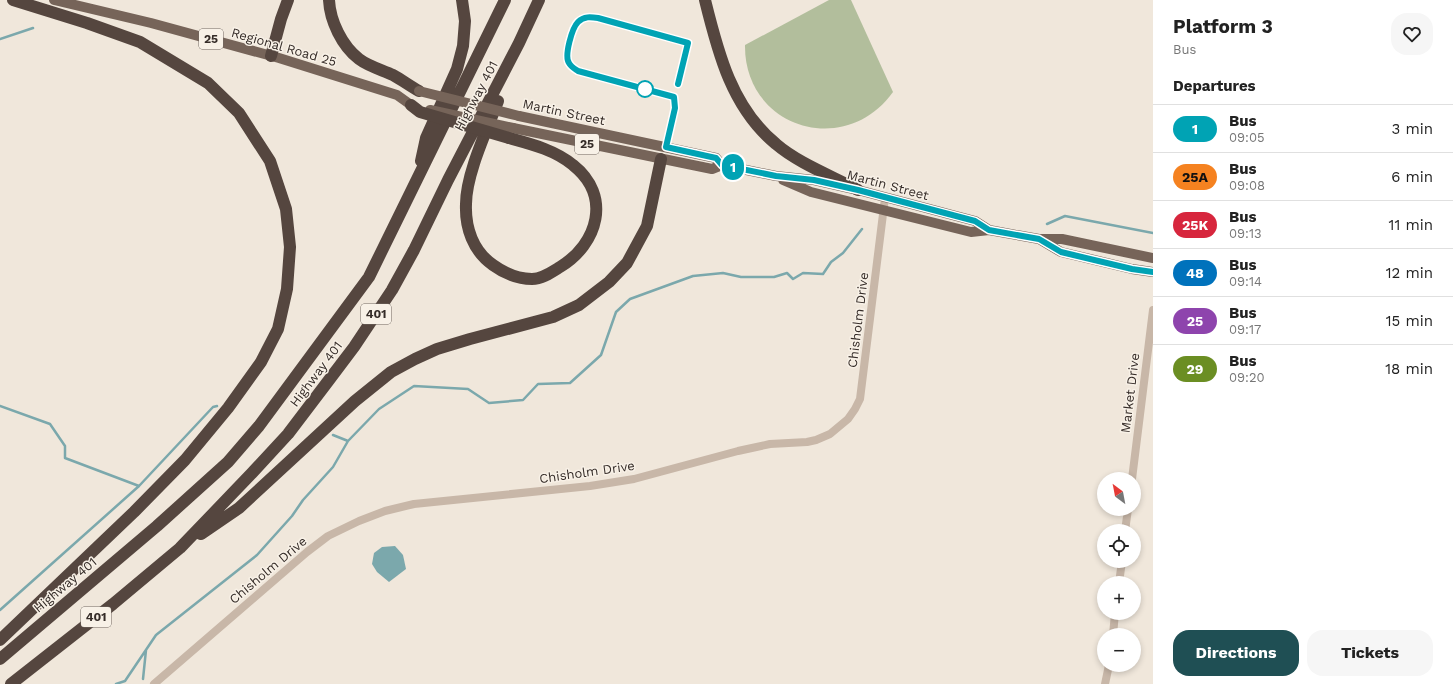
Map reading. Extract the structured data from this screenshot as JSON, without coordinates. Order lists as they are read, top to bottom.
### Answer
{
  "streets": {
    "highway": ["Highway 401", "401"],
    "main road": ["25", "Regional Road 25", "Martin Street"],
    "street": ["Chisholm Drive", "Market Drive"]
  },
  "crossings": [
    ["Regional Road 25", "Martin Street"],
    ["Martin Street", "Chisholm Drive"]
  ],
  "lines": ["bus line 1"],
  "north": "top left",
  "page": {
    "on_map": "1",
    "heading": [
      ["Platform 3", "Bus"],
      "Departures"
    ],
    "list": [
      {
        "mark": "1",
        "name": "Bus",
        "note": "09:05",
        "value": "3 min"
      },
      {
        "mark": "25A",
        "name": "Bus",
        "note": "09:08",
        "value": "6 min"
      },
      {
        "mark": "25K",
        "name": "Bus",
        "note": "09:13",
        "value": "11 min"
      },
      {
        "mark": "48",
        "name": "Bus",
        "note": "09:14",
        "value": "12 min"
      },
      {
        "mark": "25",
        "name": "Bus",
        "note": "09:17",
        "value": "15 min"
      },
      {
        "mark": "29",
        "name": "Bus",
        "note": "09:20",
        "value": "18 min"
      }
    ],
    "map_buttons": ["+", "−"],
    "buttons": ["Directions", "Tickets"]
  }
}
